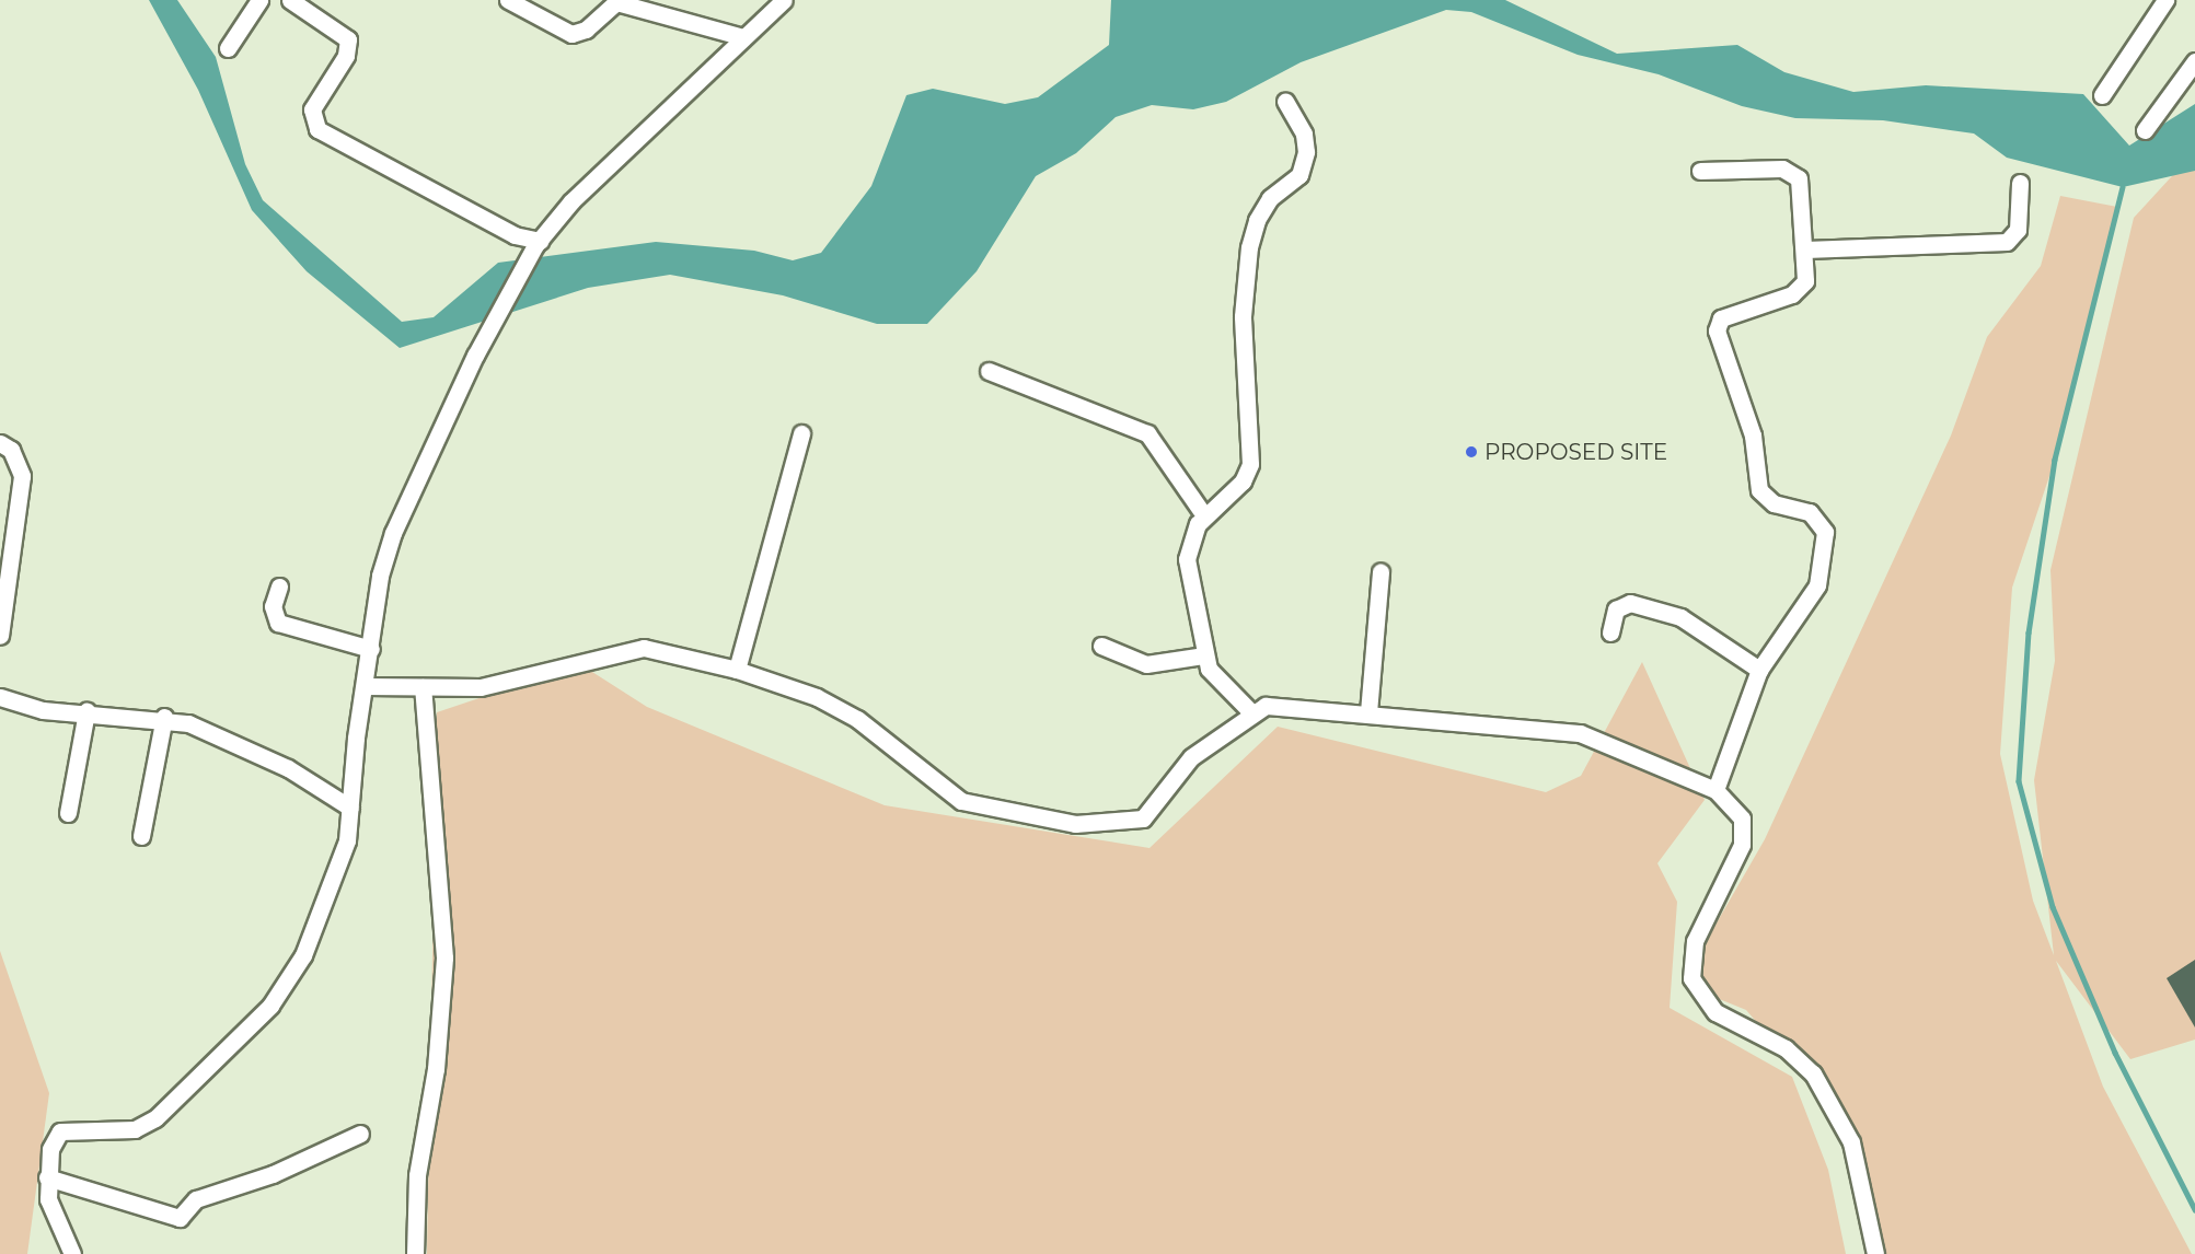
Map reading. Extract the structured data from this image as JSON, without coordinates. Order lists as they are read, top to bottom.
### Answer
{
  "places": ["PROPOSED SITE"]
}
